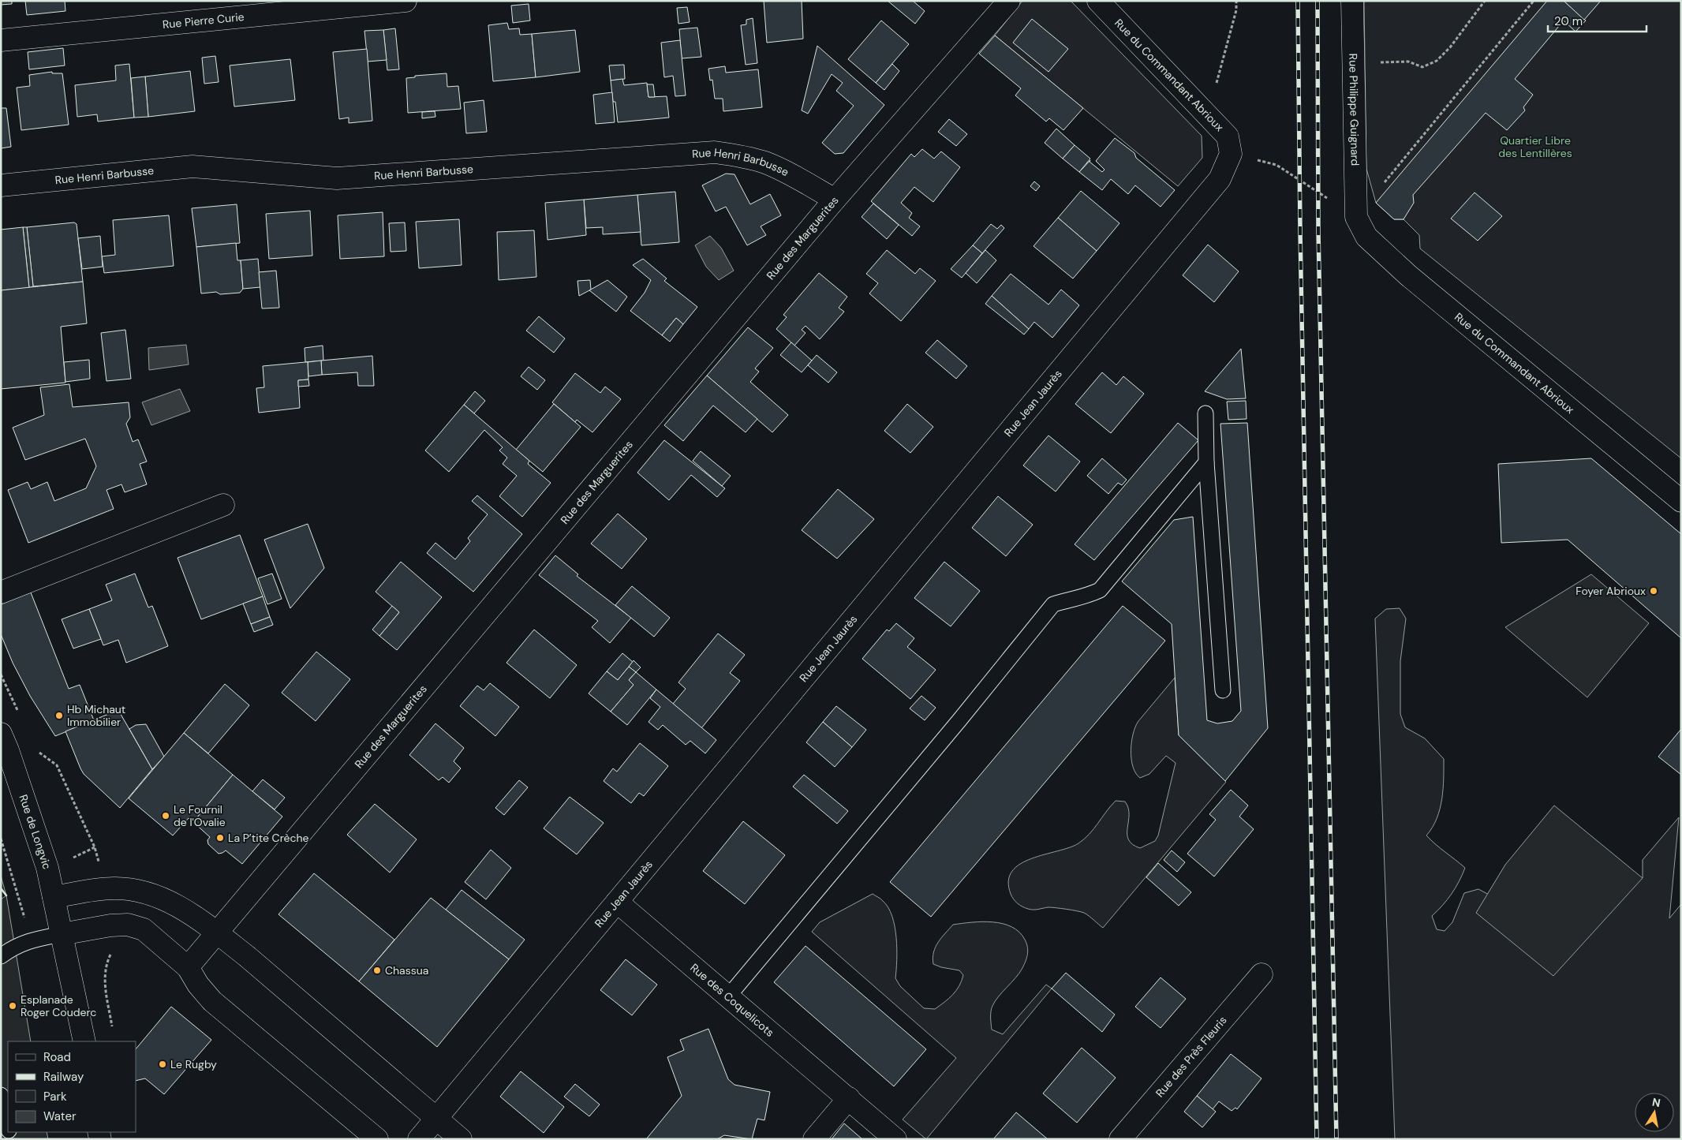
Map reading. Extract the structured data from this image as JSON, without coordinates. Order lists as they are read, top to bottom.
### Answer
{
  "streets": {
    "street": [
      "Rue Pierre Curie",
      "Rue du Commandant Abrioux",
      "Rue Philippe Guignard",
      "Rue Henri Barbusse",
      "Rue des Marguerites",
      "Rue Jean Jaurès",
      "Rue de Longvic",
      "Rue des Coquelicots",
      "Rue des Près Fleuris"
    ]
  },
  "crossings": [
    ["Rue du Commandant Abrioux", "Rue Philippe Guignard"],
    ["Rue du Commandant Abrioux", "Rue Jean Jaurès"],
    ["Rue Henri Barbusse", "Rue des Marguerites"],
    ["Rue Jean Jaurès", "Rue des Coquelicots"]
  ],
  "parks": ["Quartier Libre des Lentillères"],
  "places": [
    "Foyer Abrioux",
    "Hb Michaut Immobilier",
    "Le Fournil de l'Ovalie",
    "La P’tite Crèche",
    "Chassua",
    "Esplanade Roger Couderc",
    "Le Rugby"
  ],
  "legend": [
    "Road",
    "Railway",
    "Park",
    "Water"
  ],
  "scale_bar": "20 m",
  "north": "top"
}
